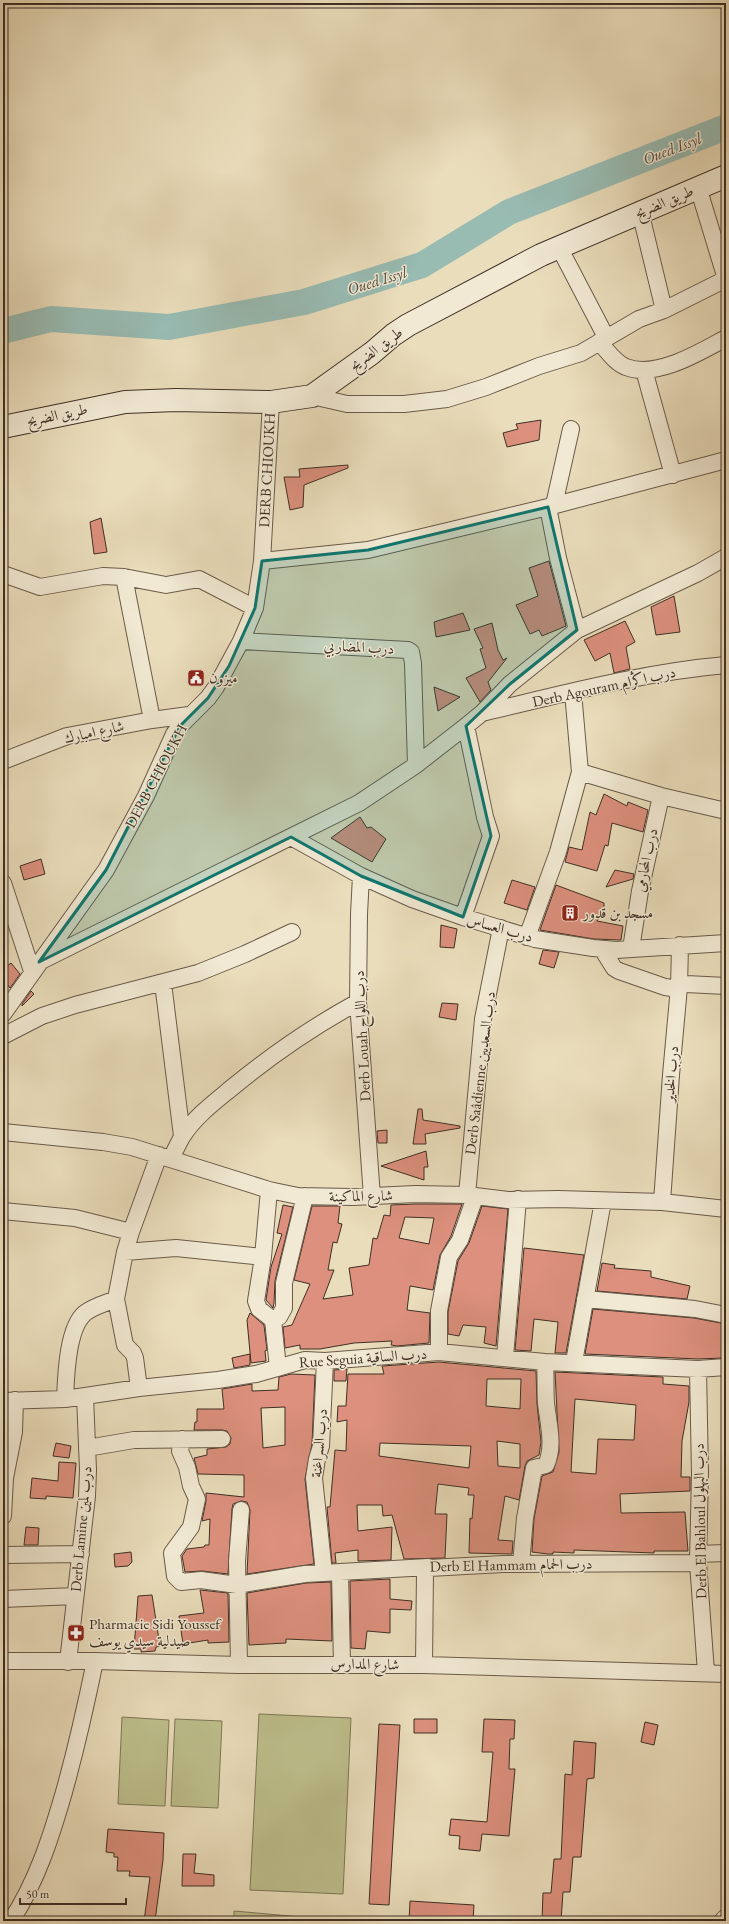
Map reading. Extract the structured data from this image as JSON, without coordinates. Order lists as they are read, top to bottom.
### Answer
{
  "streets": {
    "street": [
      "طريق الضريح",
      "DERB CHIOUKH",
      "درب المضاربي",
      "Derb Agouram درب اڭرام",
      "شارع امبارك",
      "درب المحارمي",
      "درب العساس",
      "Derb Louah درب اللواح",
      "Derb Saâdienne درب السعديين",
      "درب الخدير",
      "شارع الماكينة",
      "Rue Seguia درب الساقية",
      "درب السراغنة",
      "Derb El Bahloul درب البهلول",
      "Derb Lamine درب لمين",
      "Derb El Hammam درب الحمام",
      "شارع المدارس"
    ]
  },
  "crossings": [
    ["طريق الضريح", "DERB CHIOUKH"],
    ["DERB CHIOUKH", "درب المضاربي"],
    ["DERB CHIOUKH", "شارع امبارك"],
    ["درب المحارمي", "درب العساس"],
    ["درب العساس", "Derb Louah درب اللواح"],
    ["درب العساس", "Derb Saâdienne درب السعديين"],
    ["درب العساس", "درب الخدير"],
    ["Derb Louah درب اللواح", "شارع الماكينة"],
    ["Derb Saâdienne درب السعديين", "شارع الماكينة"],
    ["Derb Saâdienne درب السعديين", "Rue Seguia درب الساقية"],
    ["درب الخدير", "شارع الماكينة"],
    ["Rue Seguia درب الساقية", "درب السراغنة"],
    ["Rue Seguia درب الساقية", "Derb El Bahloul درب البهلول"],
    ["Rue Seguia درب الساقية", "Derb Lamine درب لمين"],
    ["درب السراغنة", "Derb El Hammam درب الحمام"],
    ["درب السراغنة", "شارع المدارس"],
    ["Derb El Bahloul درب البهلول", "Derb El Hammam درب الحمام"],
    ["Derb El Bahloul درب البهلول", "شارع المدارس"],
    ["Derb Lamine درب لمين", "شارع المدارس"]
  ],
  "water": ["Oued Issyl"],
  "places": {
    "public building": ["ميزون"],
    "building": ["مسجد بن قدور"],
    "pharmacy": ["Pharmacie Sidi Youssef صيدلية سيدي يوسف"]
  },
  "scale_bar": "50 m"
}
